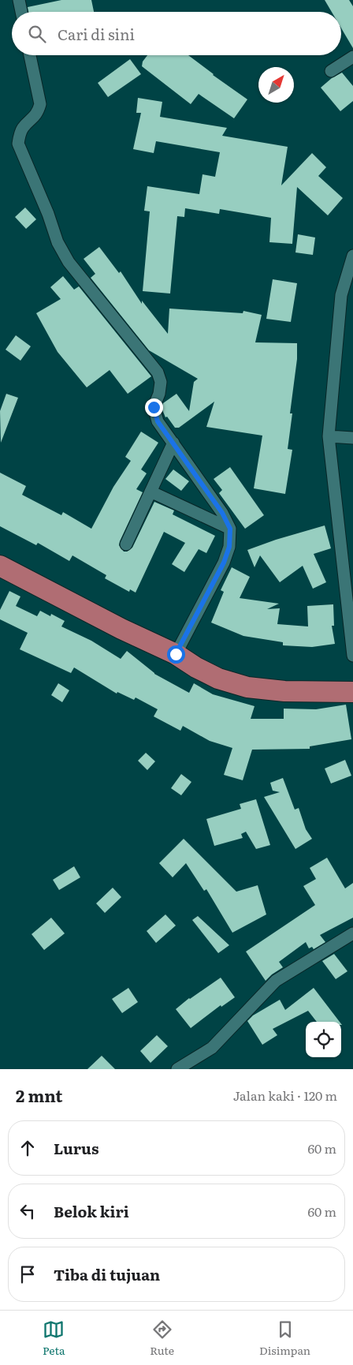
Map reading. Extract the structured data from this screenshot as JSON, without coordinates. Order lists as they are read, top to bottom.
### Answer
{
  "north": "top right",
  "page": {
    "search": "Cari di sini",
    "heading": ["2 mnt", "Jalan kaki · 120 m"],
    "list": [
      ["Lurus", "60 m"],
      ["Belok kiri", "60 m"],
      "Tiba di tujuan"
    ],
    "nav": ["Peta", "Rute", "Disimpan"]
  }
}
